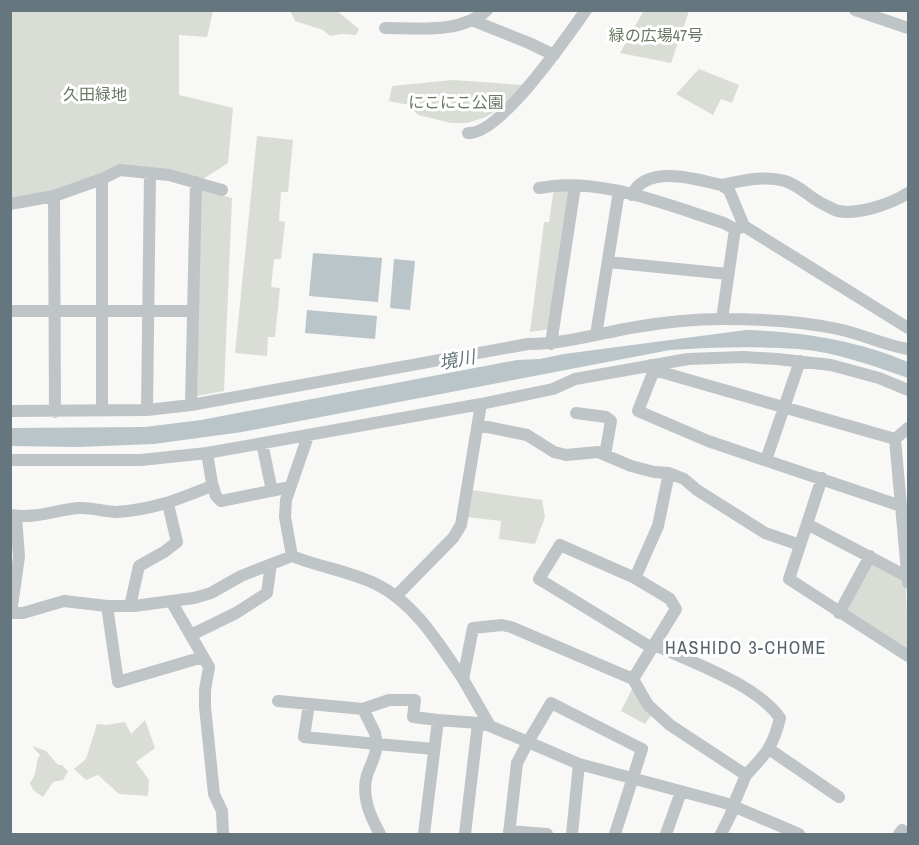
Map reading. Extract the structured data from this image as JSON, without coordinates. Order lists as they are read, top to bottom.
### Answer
{
  "districts": ["HASHIDO 3-CHOME"],
  "water": ["境川"],
  "parks": ["緑の広場47号", "久田緑地", "にこにこ公園"]
}
